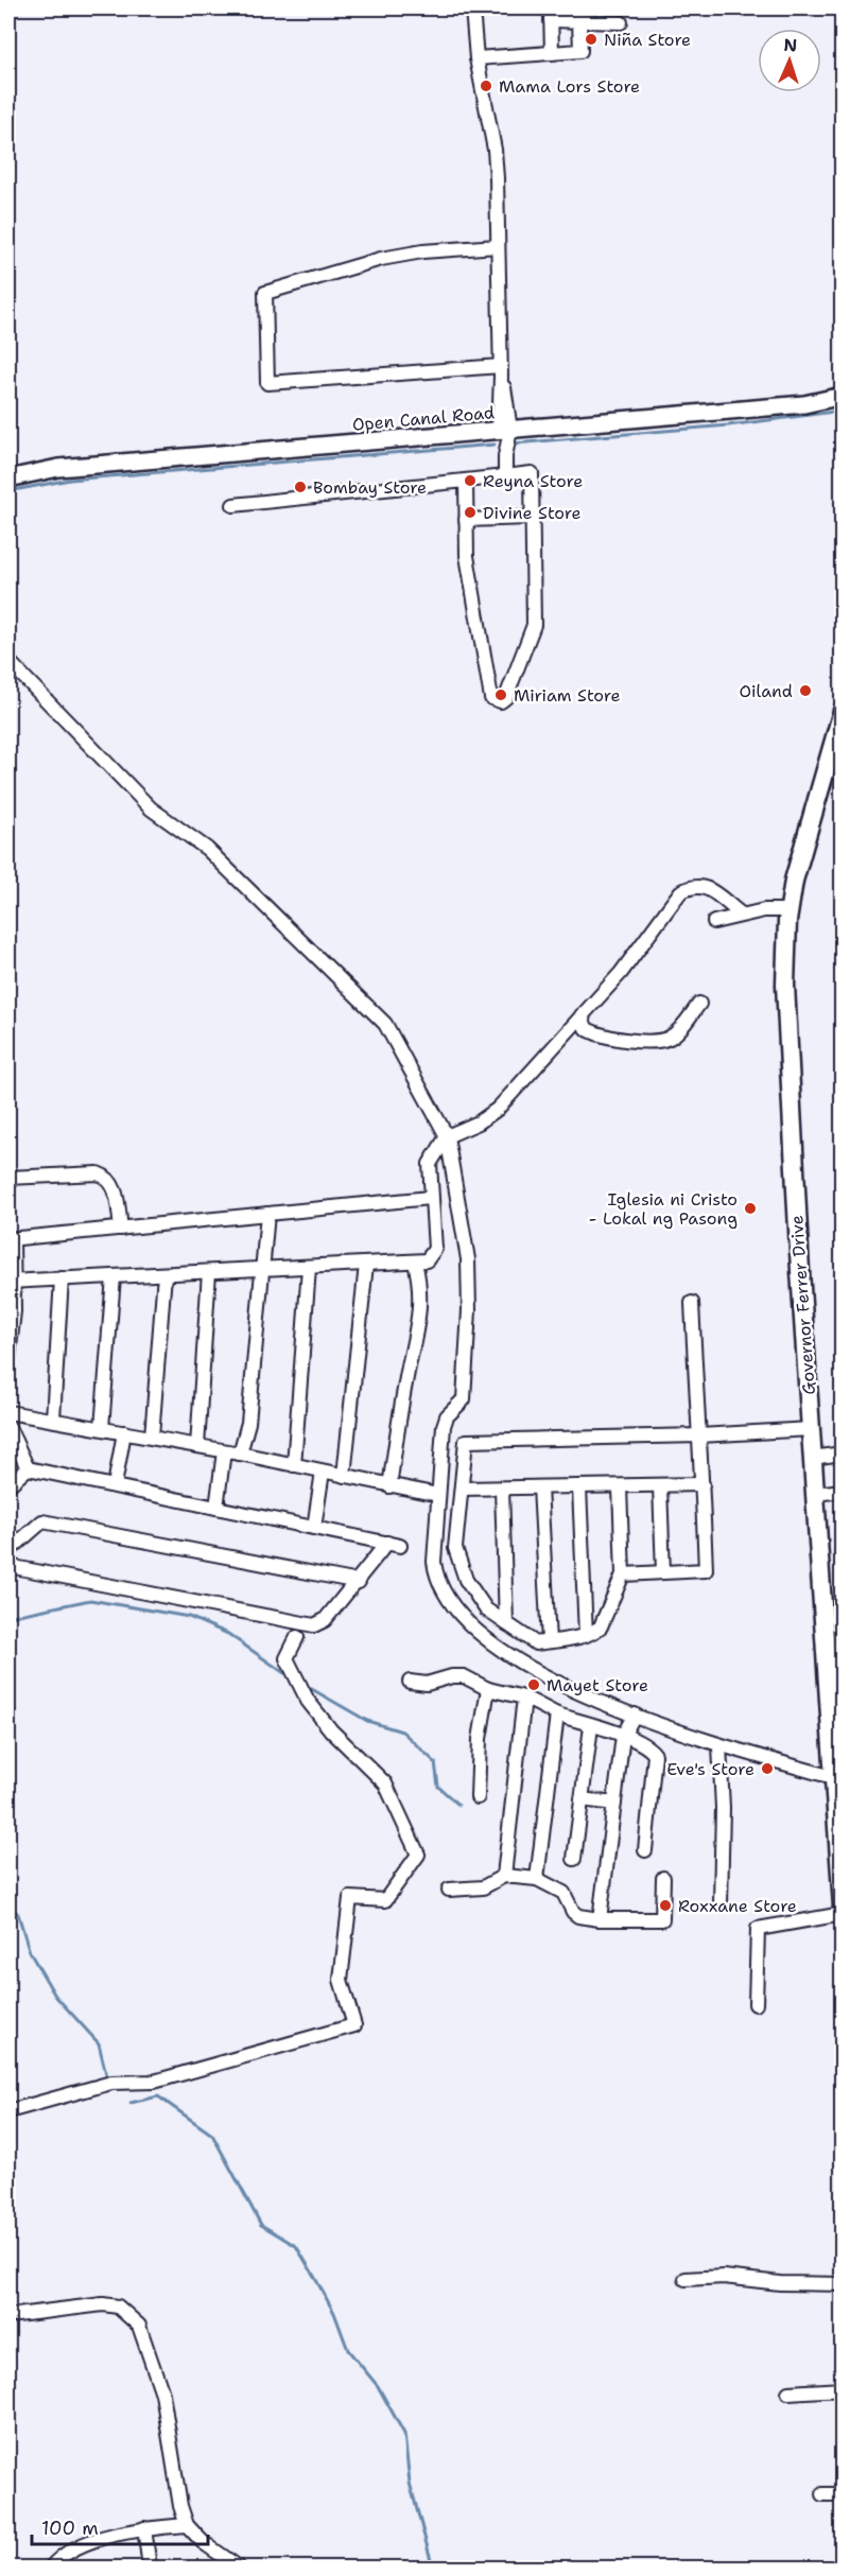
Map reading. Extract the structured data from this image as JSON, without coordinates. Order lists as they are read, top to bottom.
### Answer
{
  "streets": {
    "main road": ["Governor Ferrer Drive"],
    "street": ["Open Canal Road"]
  },
  "places": [
    "Niña Store",
    "Mama Lors Store",
    "Reyna Store",
    "Bombay Store",
    "Divine Store",
    "Oiland",
    "Miriam Store",
    "Iglesia ni Cristo - Lokal ng Pasong",
    "Mayet Store",
    "Eve's Store",
    "Roxxane Store"
  ],
  "scale_bar": "100 m",
  "north": "top"
}
